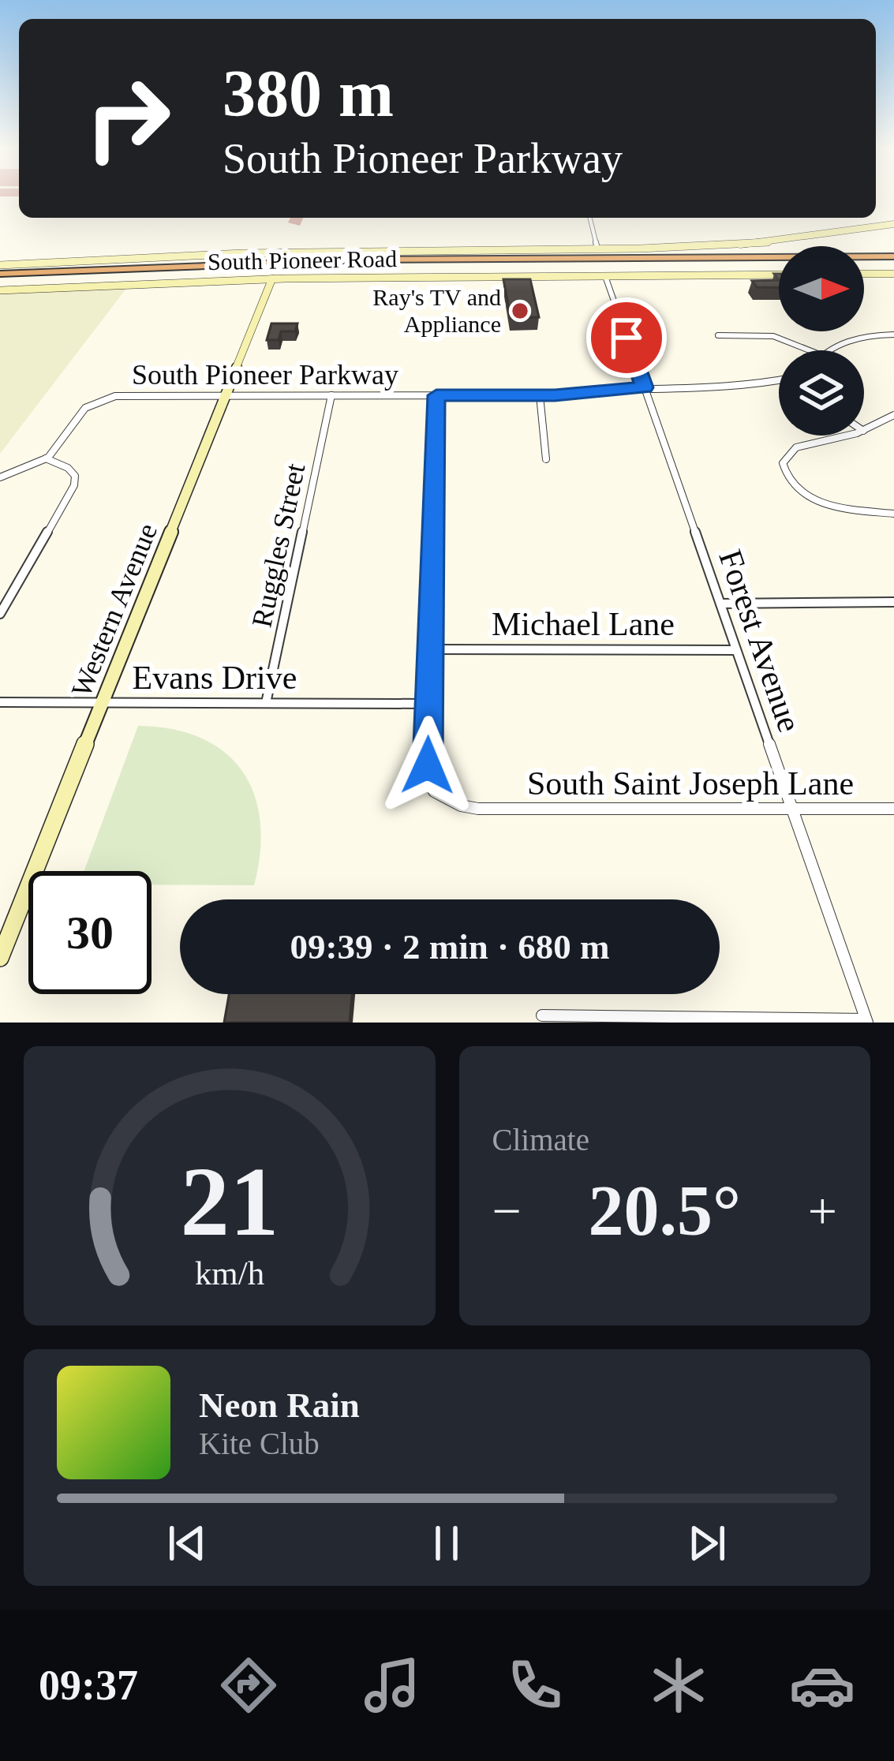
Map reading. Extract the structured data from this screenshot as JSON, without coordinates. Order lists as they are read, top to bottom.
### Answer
{
  "streets": {
    "main road": ["South Pioneer Road", "Western Avenue"],
    "street": [
      "South Pioneer Parkway",
      "Ruggles Street",
      "Michael Lane",
      "Forest Avenue",
      "Evans Drive",
      "South Saint Joseph Lane"
    ]
  },
  "crossings": [
    ["South Pioneer Road", "Western Avenue"],
    ["South Pioneer Road", "Forest Avenue"],
    ["South Pioneer Parkway", "Ruggles Street"],
    ["South Pioneer Parkway", "Western Avenue"],
    ["South Pioneer Parkway", "Forest Avenue"],
    ["Ruggles Street", "Evans Drive"],
    ["Western Avenue", "Evans Drive"],
    ["Michael Lane", "Forest Avenue"],
    ["Forest Avenue", "South Saint Joseph Lane"],
    ["Evans Drive", "South Saint Joseph Lane"]
  ],
  "places": ["Ray's TV and Appliance"],
  "north": "right",
  "page": {
    "turn": ["380 m", "South Pioneer Parkway"],
    "limit": "30",
    "trip": "09:39 · 2 min · 680 m",
    "tile": "Climate",
    "heat": ["−", "20.5°", "+"],
    "song": ["Neon Rain", "Kite Club"],
    "tabs": "09:37",
    "gauge": ["21", "km/h"]
  }
}
